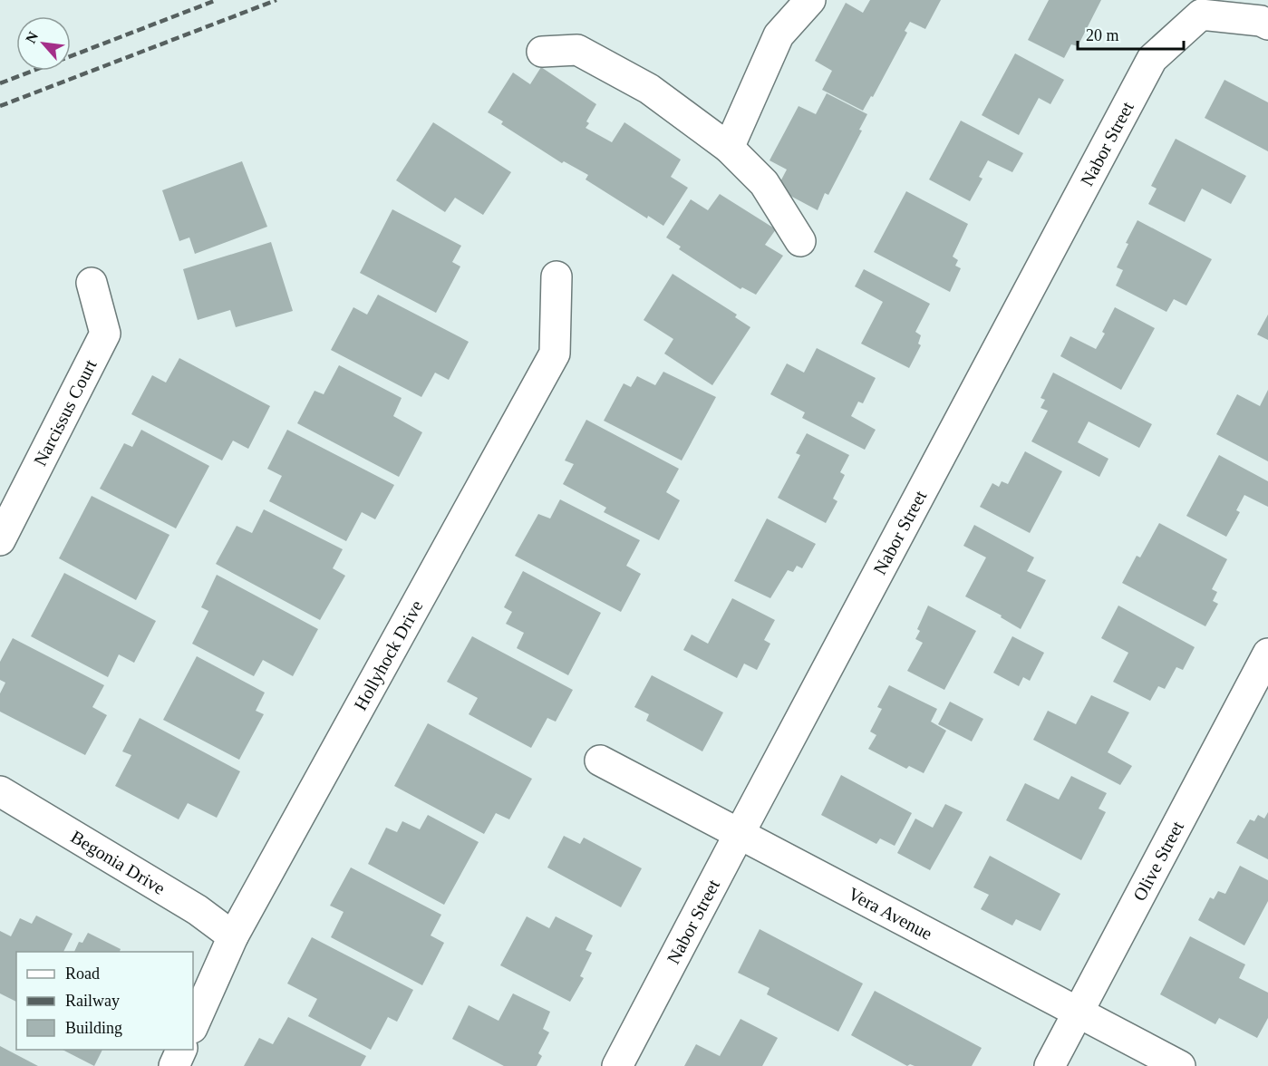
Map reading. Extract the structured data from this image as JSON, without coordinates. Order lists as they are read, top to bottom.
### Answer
{
  "streets": {
    "street": [
      "Nabor Street",
      "Narcissus Court",
      "Hollyhock Drive",
      "Olive Street",
      "Begonia Drive",
      "Vera Avenue"
    ]
  },
  "crossings": [
    ["Nabor Street", "Vera Avenue"],
    ["Hollyhock Drive", "Begonia Drive"],
    ["Olive Street", "Vera Avenue"]
  ],
  "legend": ["Road", "Railway", "Building"],
  "scale_bar": "20 m",
  "north": "top left"
}
